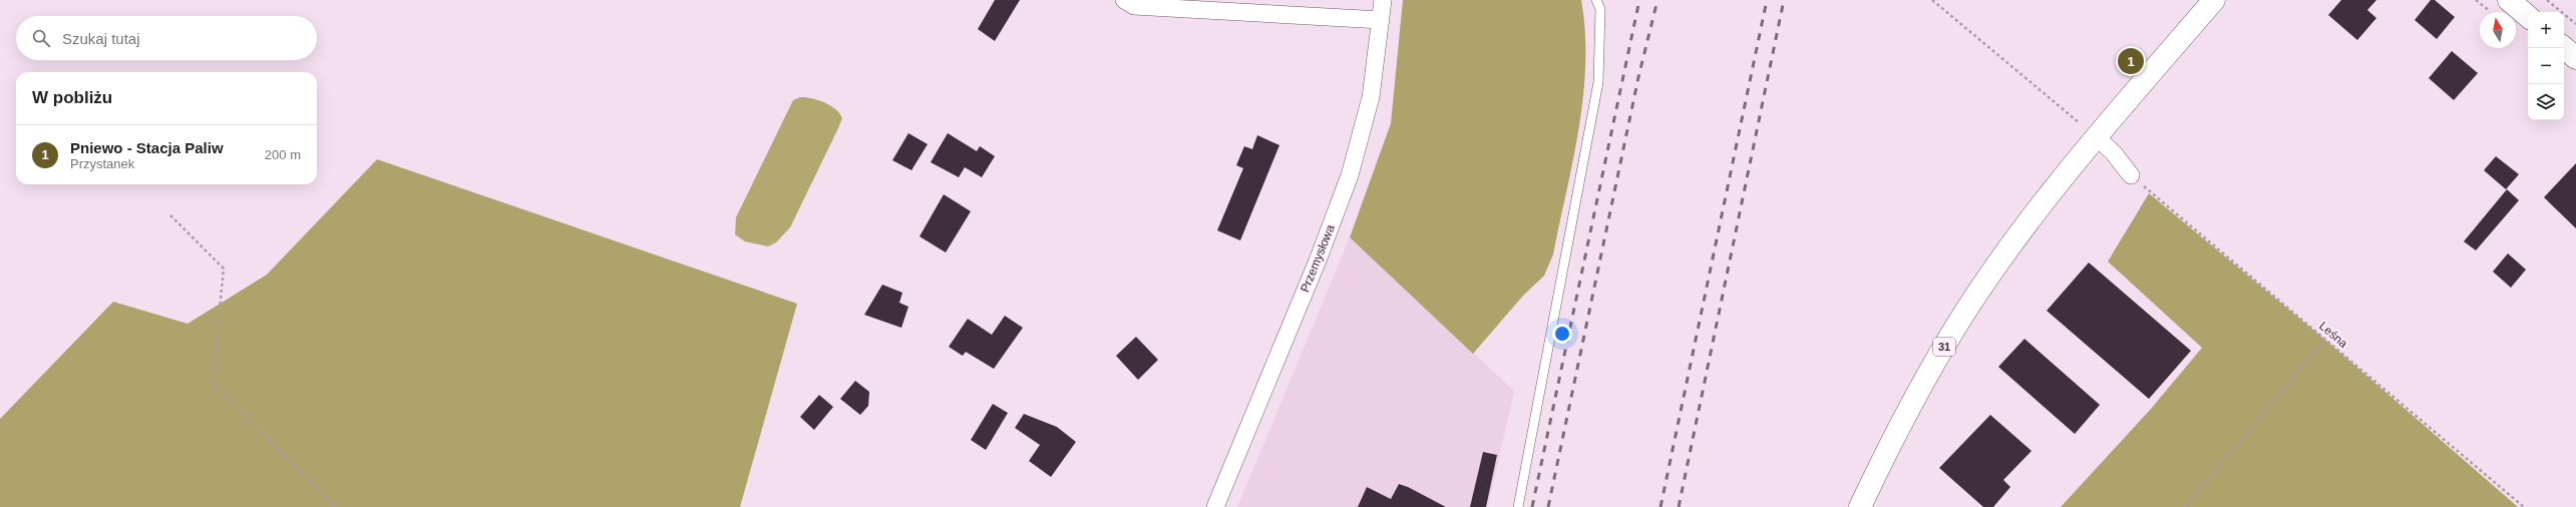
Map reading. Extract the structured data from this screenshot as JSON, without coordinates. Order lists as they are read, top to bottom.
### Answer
{
  "streets": {
    "main road": ["31"],
    "street": ["Przemysłowa"],
    "path": ["Leśna"]
  },
  "north": "top",
  "page": {
    "map_buttons": ["+", "−"],
    "search": "Szukaj tutaj",
    "pins": "1",
    "heading": "W pobliżu",
    "list": [
      {
        "mark": "1",
        "name": "Pniewo - Stacja Paliw",
        "note": "Przystanek",
        "value": "200 m"
      }
    ]
  }
}
